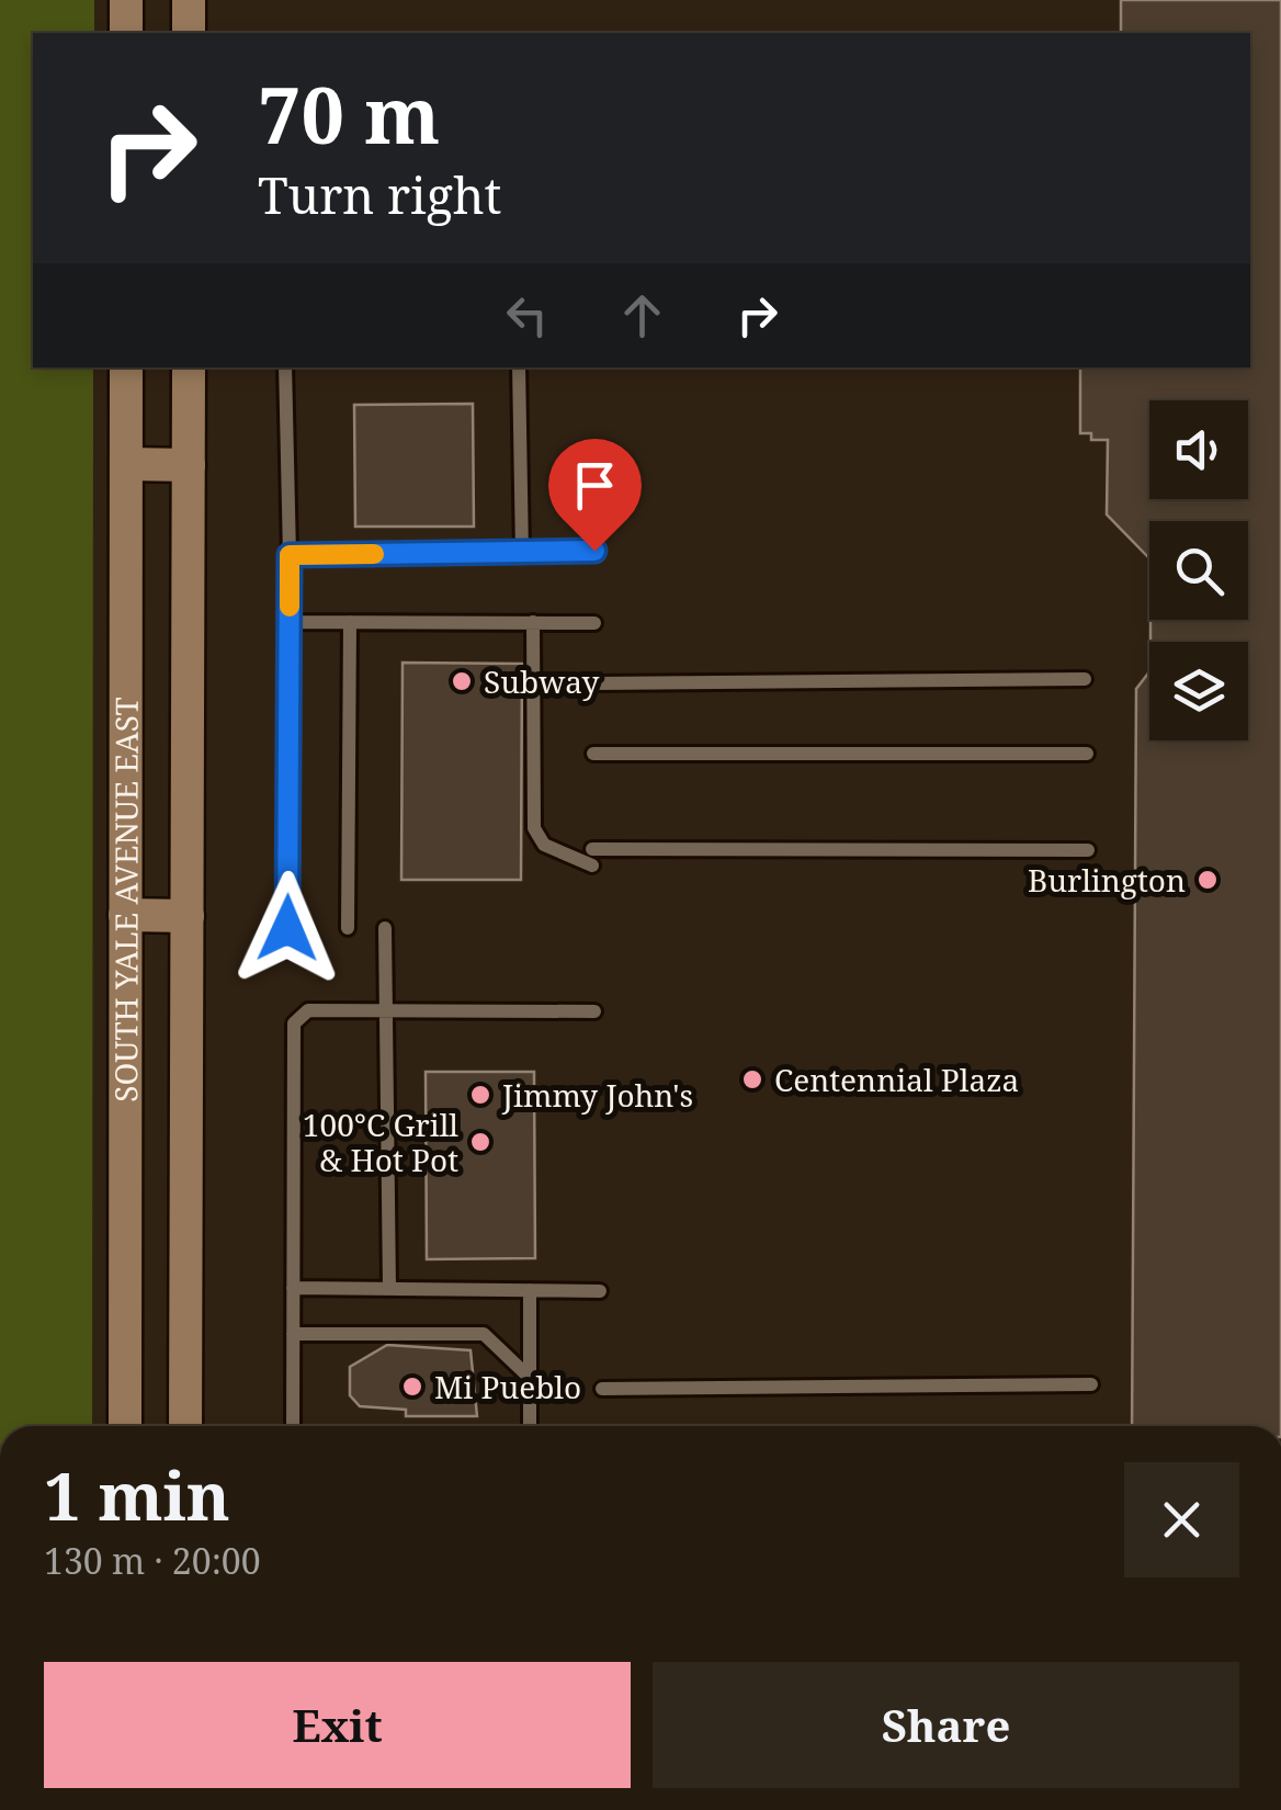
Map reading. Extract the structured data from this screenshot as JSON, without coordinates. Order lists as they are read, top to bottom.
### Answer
{
  "streets": {
    "main road": ["SOUTH YALE AVENUE EAST"]
  },
  "places": [
    "Subway",
    "Burlington",
    "Centennial Plaza",
    "Jimmy John's",
    "100°C Grill & Hot Pot",
    "Mi Pueblo"
  ],
  "page": {
    "turn": ["70 m", "Turn right"],
    "heading": ["1 min", "130 m · 20:00"],
    "buttons": ["Exit", "Share"]
  }
}
